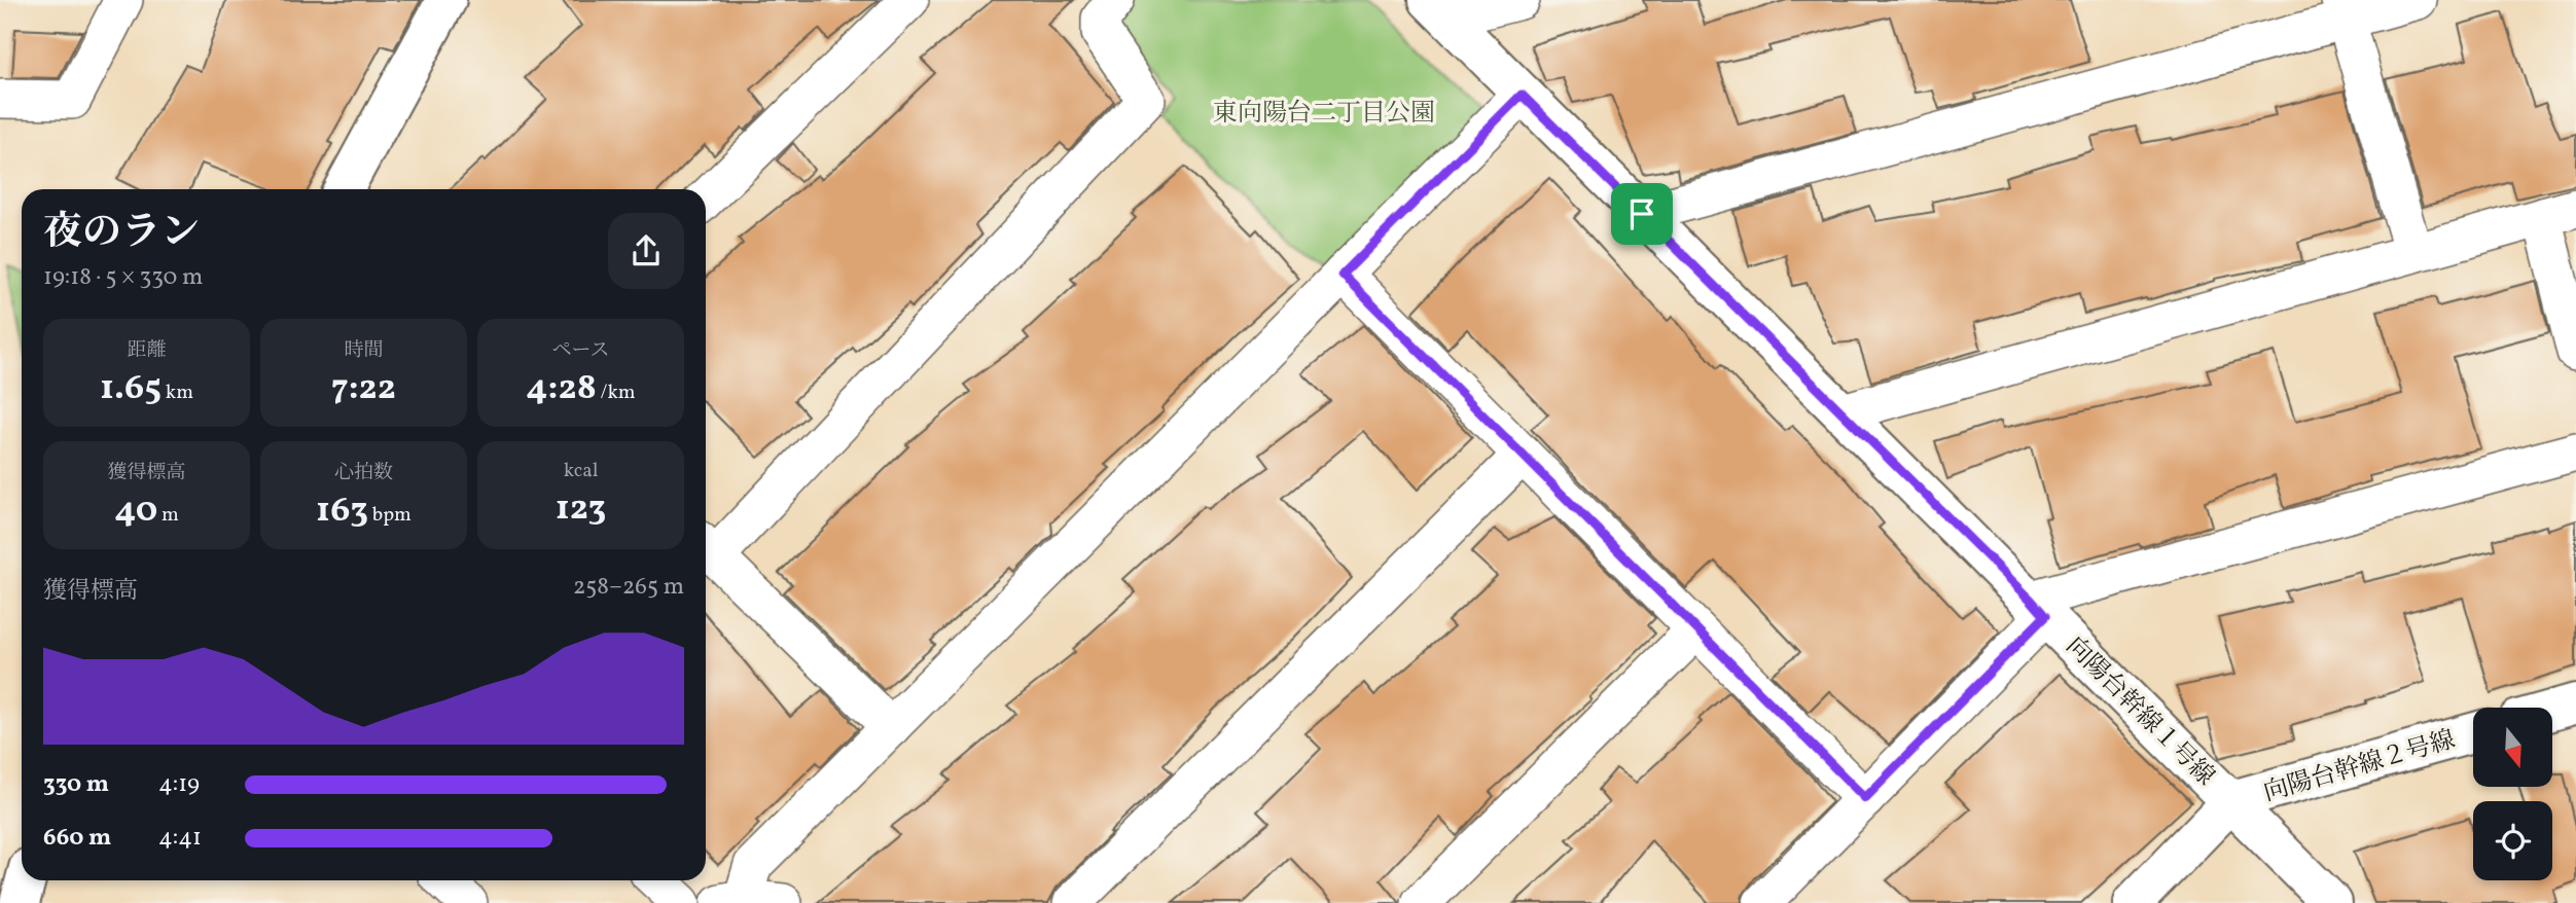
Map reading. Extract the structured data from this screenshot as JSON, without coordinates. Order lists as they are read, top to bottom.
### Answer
{
  "streets": {
    "street": ["向陽台幹線１号線", "向陽台幹線２号線"]
  },
  "crossings": [
    ["向陽台幹線１号線", "向陽台幹線２号線"]
  ],
  "parks": ["東向陽台二丁目公園"],
  "north": "bottom",
  "page": {
    "heading": ["夜のラン", "19:18 · 5 × 330 m"],
    "stats": [
      ["距離", "1.65 km"],
      ["時間", "7:22"],
      ["ペース", "4:28 /km"],
      ["獲得標高", "40 m"],
      ["心拍数", "163 bpm"],
      ["kcal", "123"]
    ],
    "chart": ["獲得標高", "258–265 m"],
    "list": [
      {
        "name": "330 m",
        "note": "4:19"
      },
      {
        "name": "660 m",
        "note": "4:41"
      }
    ]
  }
}
